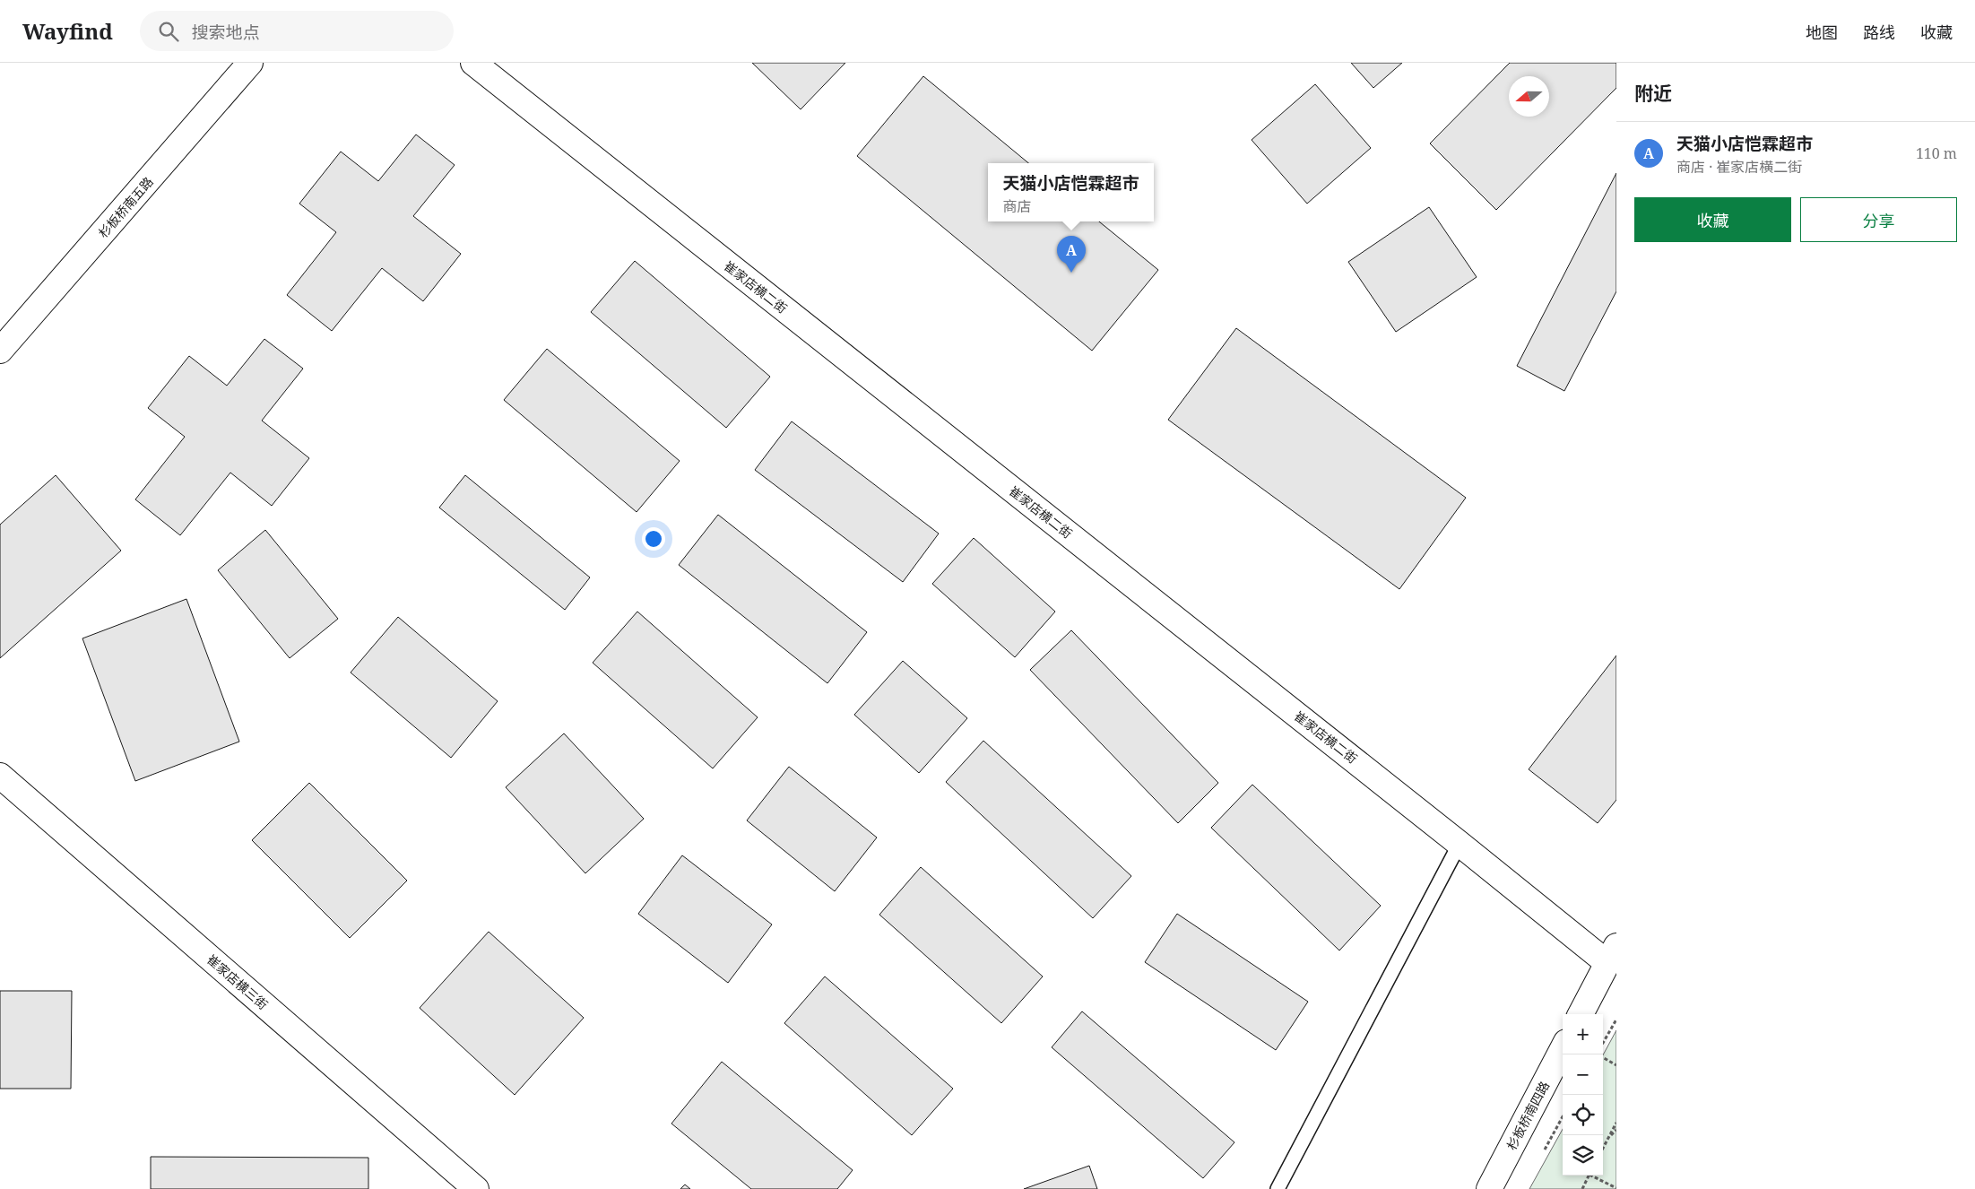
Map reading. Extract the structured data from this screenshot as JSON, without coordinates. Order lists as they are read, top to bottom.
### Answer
{
  "streets": {
    "street": [
      "杉板桥南五路",
      "崔家店横二街",
      "崔家店横三街",
      "杉板桥南四路"
    ]
  },
  "north": "left",
  "page": {
    "header": "Wayfind",
    "search": "搜索地点",
    "nav": ["地图", "路线", "收藏"],
    "heading": "附近",
    "list": [
      {
        "mark": "A",
        "name": "天猫小店恺霖超市",
        "note": "商店 · 崔家店横二街",
        "value": "110 m"
      }
    ],
    "popup": ["天猫小店恺霖超市", "商店"],
    "buttons": ["收藏", "分享"],
    "pins": "A",
    "map_buttons": ["+", "−"]
  }
}
